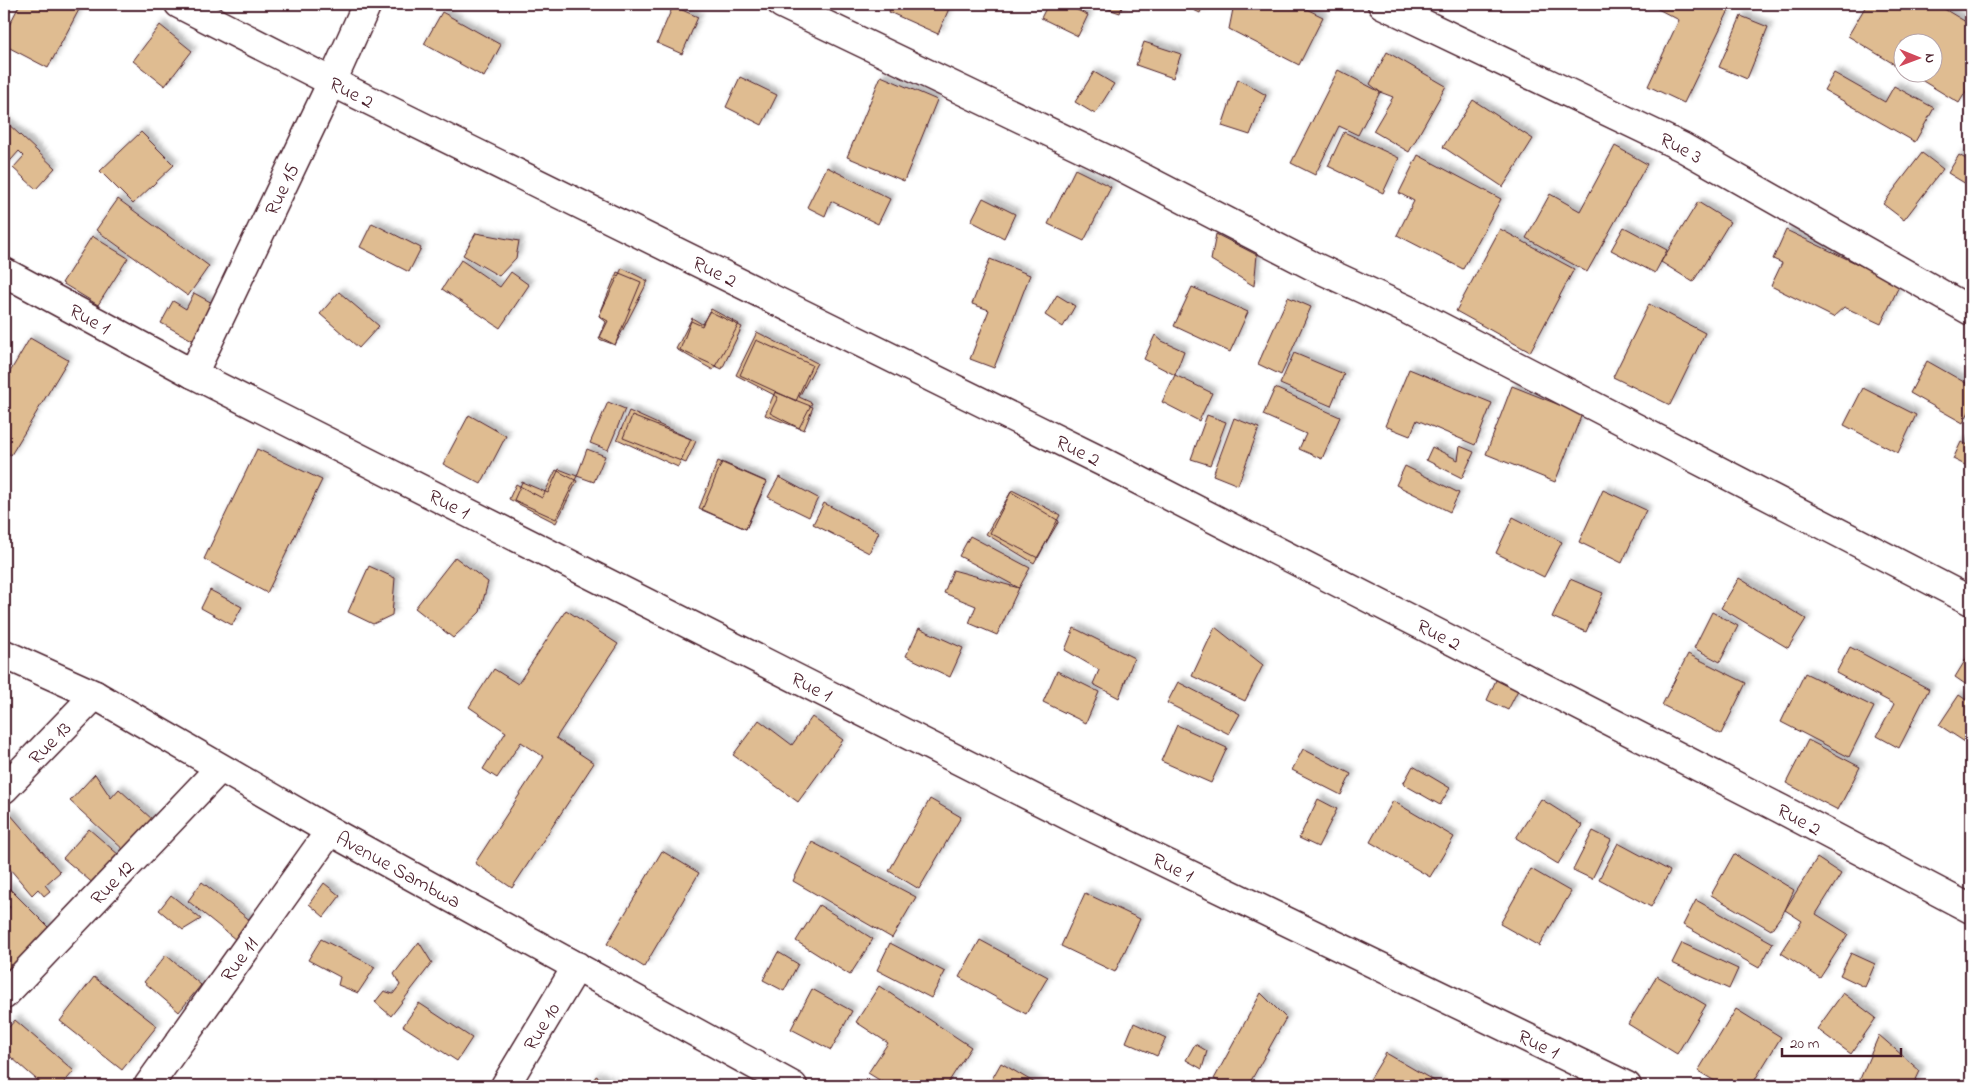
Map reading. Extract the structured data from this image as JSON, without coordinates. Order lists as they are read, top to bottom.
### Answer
{
  "streets": {
    "street": [
      "Rue 2",
      "Rue 3",
      "Rue 15",
      "Rue 1",
      "Rue 13",
      "Avenue Sambwa",
      "Rue 12",
      "Rue 11",
      "Rue 10"
    ]
  },
  "crossings": [
    ["Rue 2", "Rue 15"],
    ["Rue 15", "Rue 1"],
    ["Rue 13", "Avenue Sambwa"],
    ["Avenue Sambwa", "Rue 12"],
    ["Avenue Sambwa", "Rue 11"],
    ["Avenue Sambwa", "Rue 10"]
  ],
  "scale_bar": "20 m",
  "north": "right"
}
